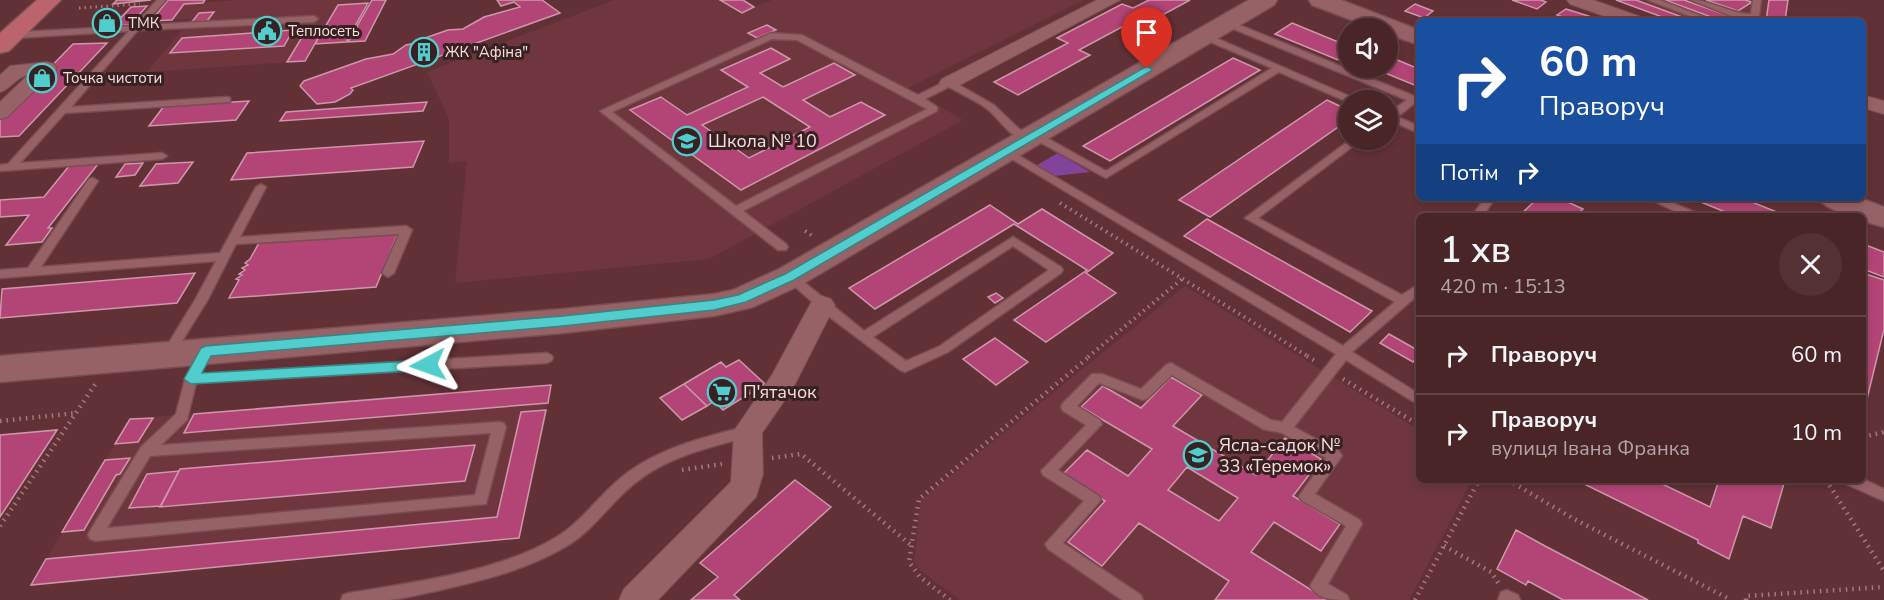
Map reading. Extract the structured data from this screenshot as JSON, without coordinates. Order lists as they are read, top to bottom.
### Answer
{
  "places": {
    "shop": ["ТМК", "Точка чистоти"],
    "public building": ["Теплосеть"],
    "building": ["ЖК \"Афіна\""],
    "school or university": ["Школа № 10", "Ясла-садок № 33 «Теремок»"],
    "supermarket": ["П'ятачок"]
  },
  "page": {
    "turn": ["60 m", "Праворуч"],
    "then": "Потім",
    "heading": ["1 хв", "420 m · 15:13"],
    "list": [
      {
        "name": "Праворуч",
        "value": "60 m"
      },
      {
        "name": "Праворуч",
        "note": "вулиця Івана Франка",
        "value": "10 m"
      }
    ]
  }
}
